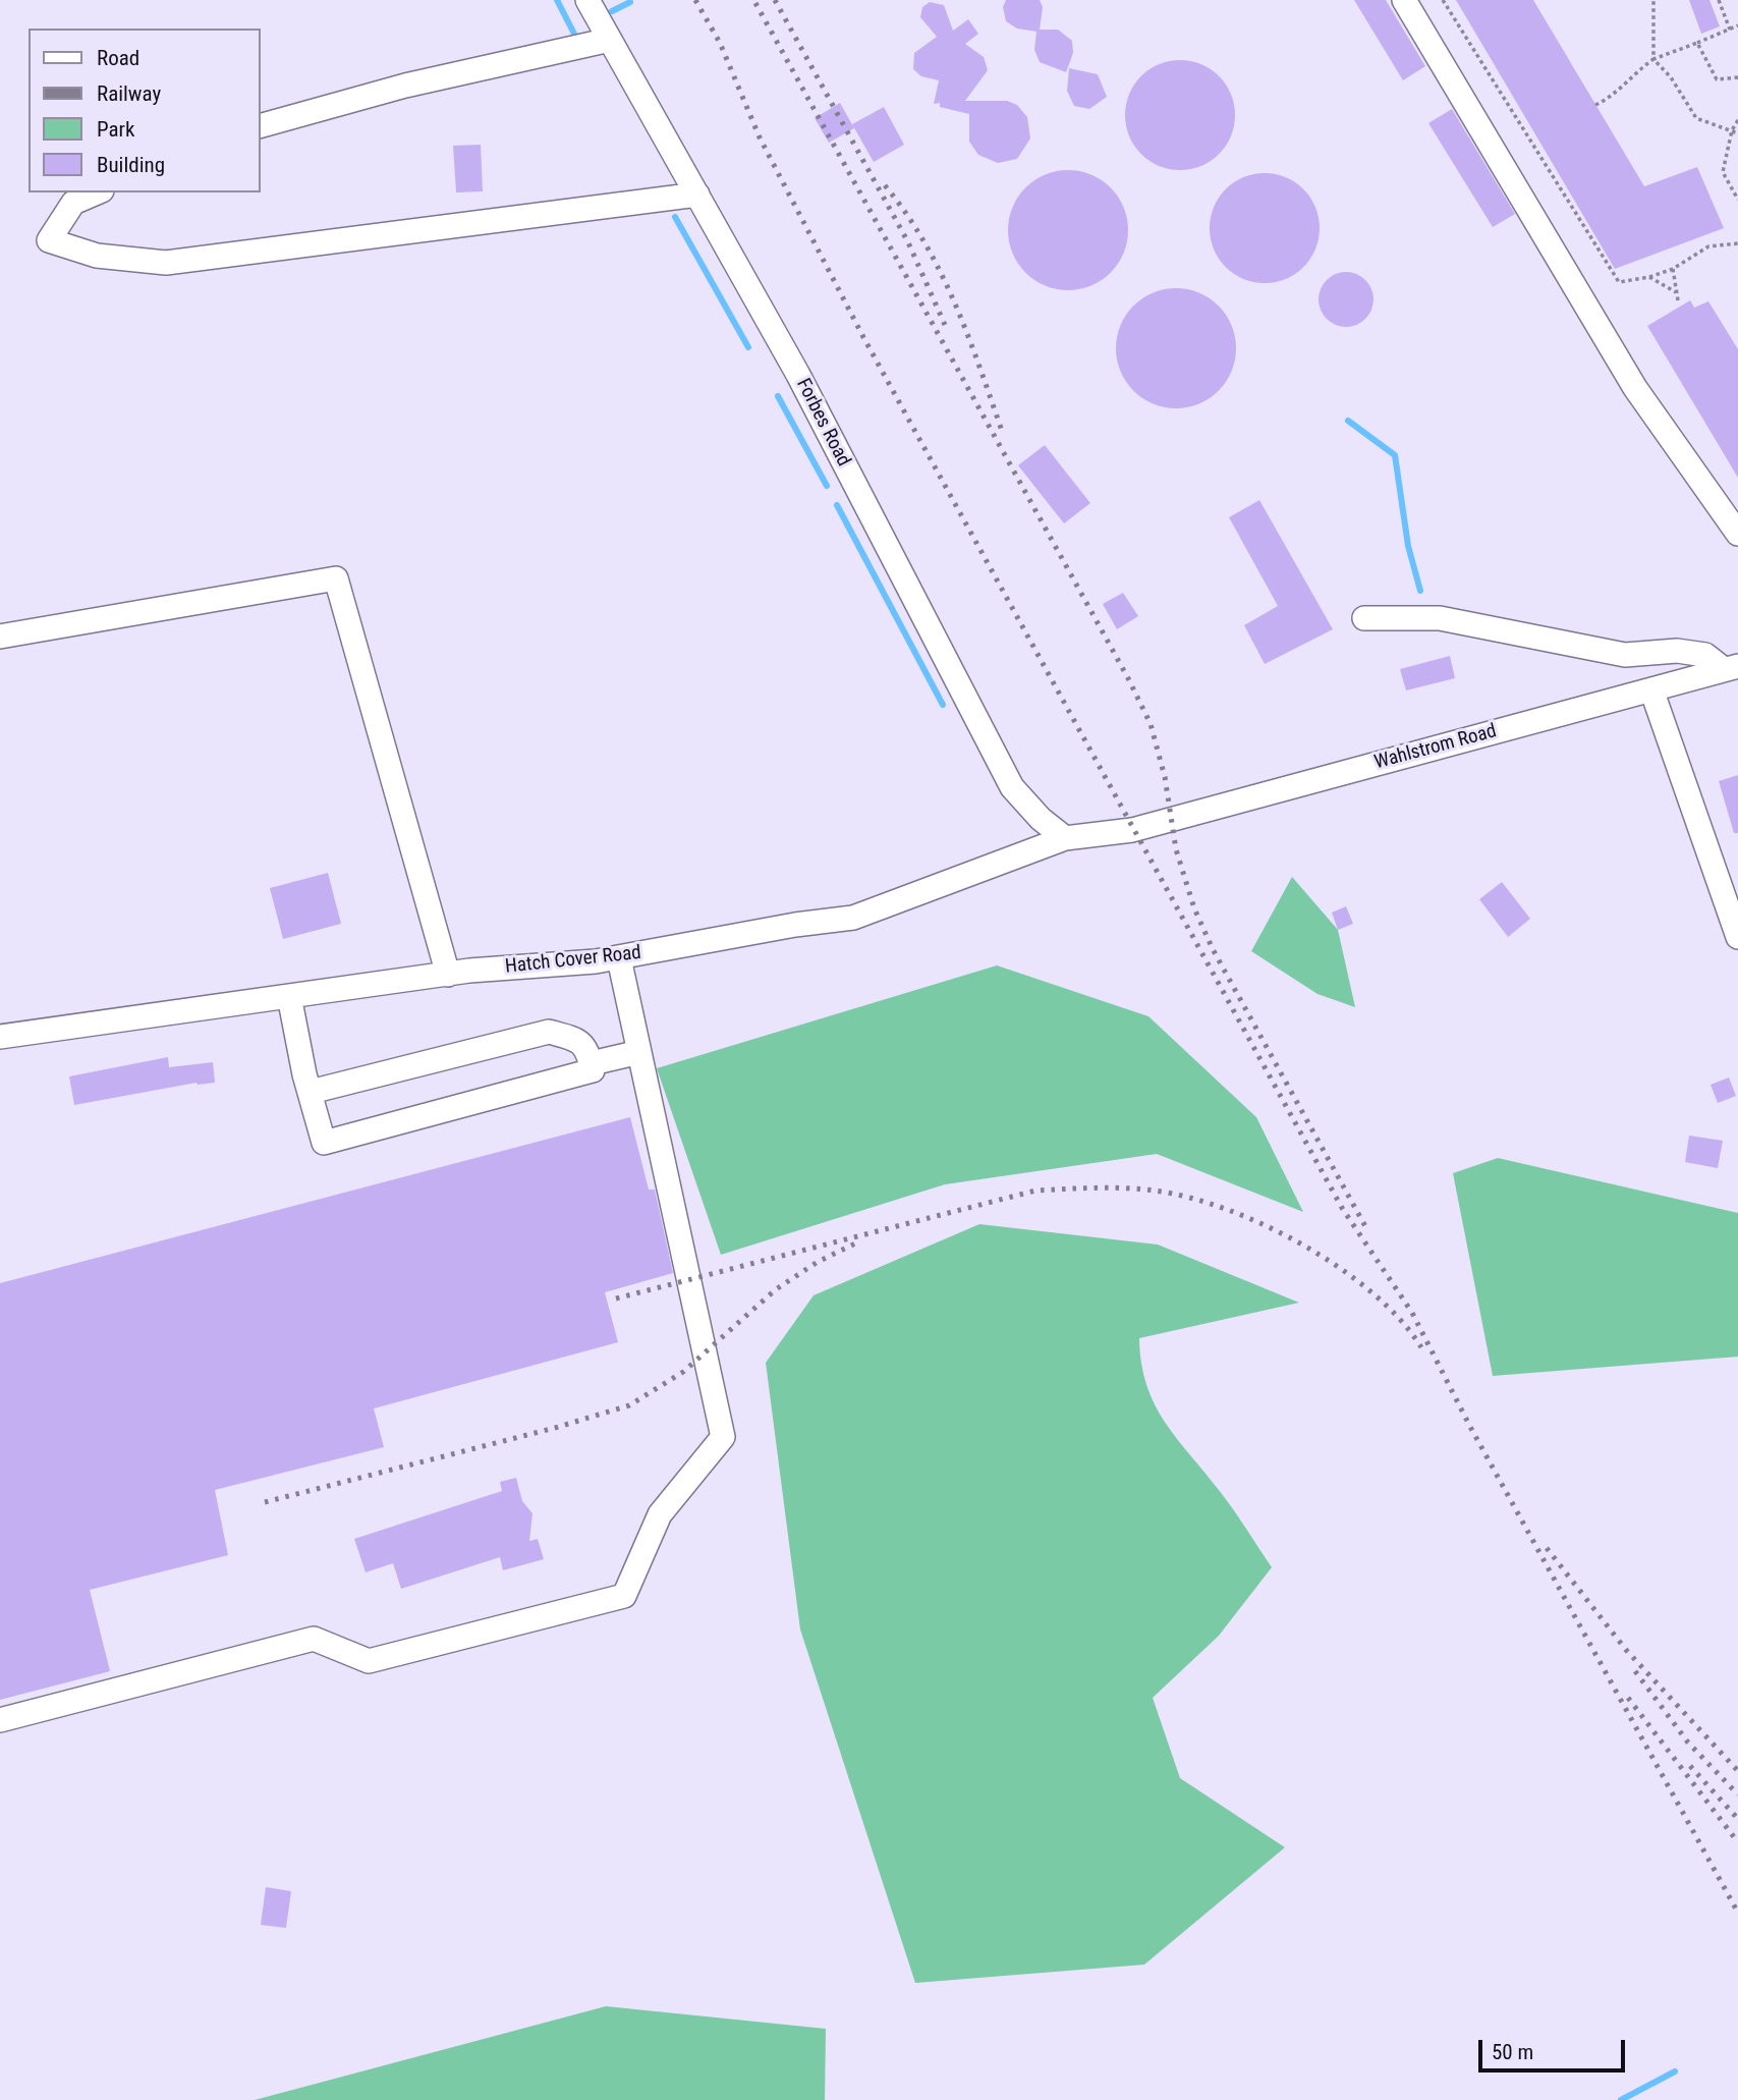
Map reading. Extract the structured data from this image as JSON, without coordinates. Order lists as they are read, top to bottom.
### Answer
{
  "streets": {
    "street": ["Forbes Road", "Wahlstrom Road", "Hatch Cover Road"]
  },
  "crossings": [
    ["Forbes Road", "Hatch Cover Road"],
    ["Wahlstrom Road", "Hatch Cover Road"]
  ],
  "legend": [
    "Road",
    "Railway",
    "Park",
    "Building"
  ],
  "scale_bar": "50 m"
}
